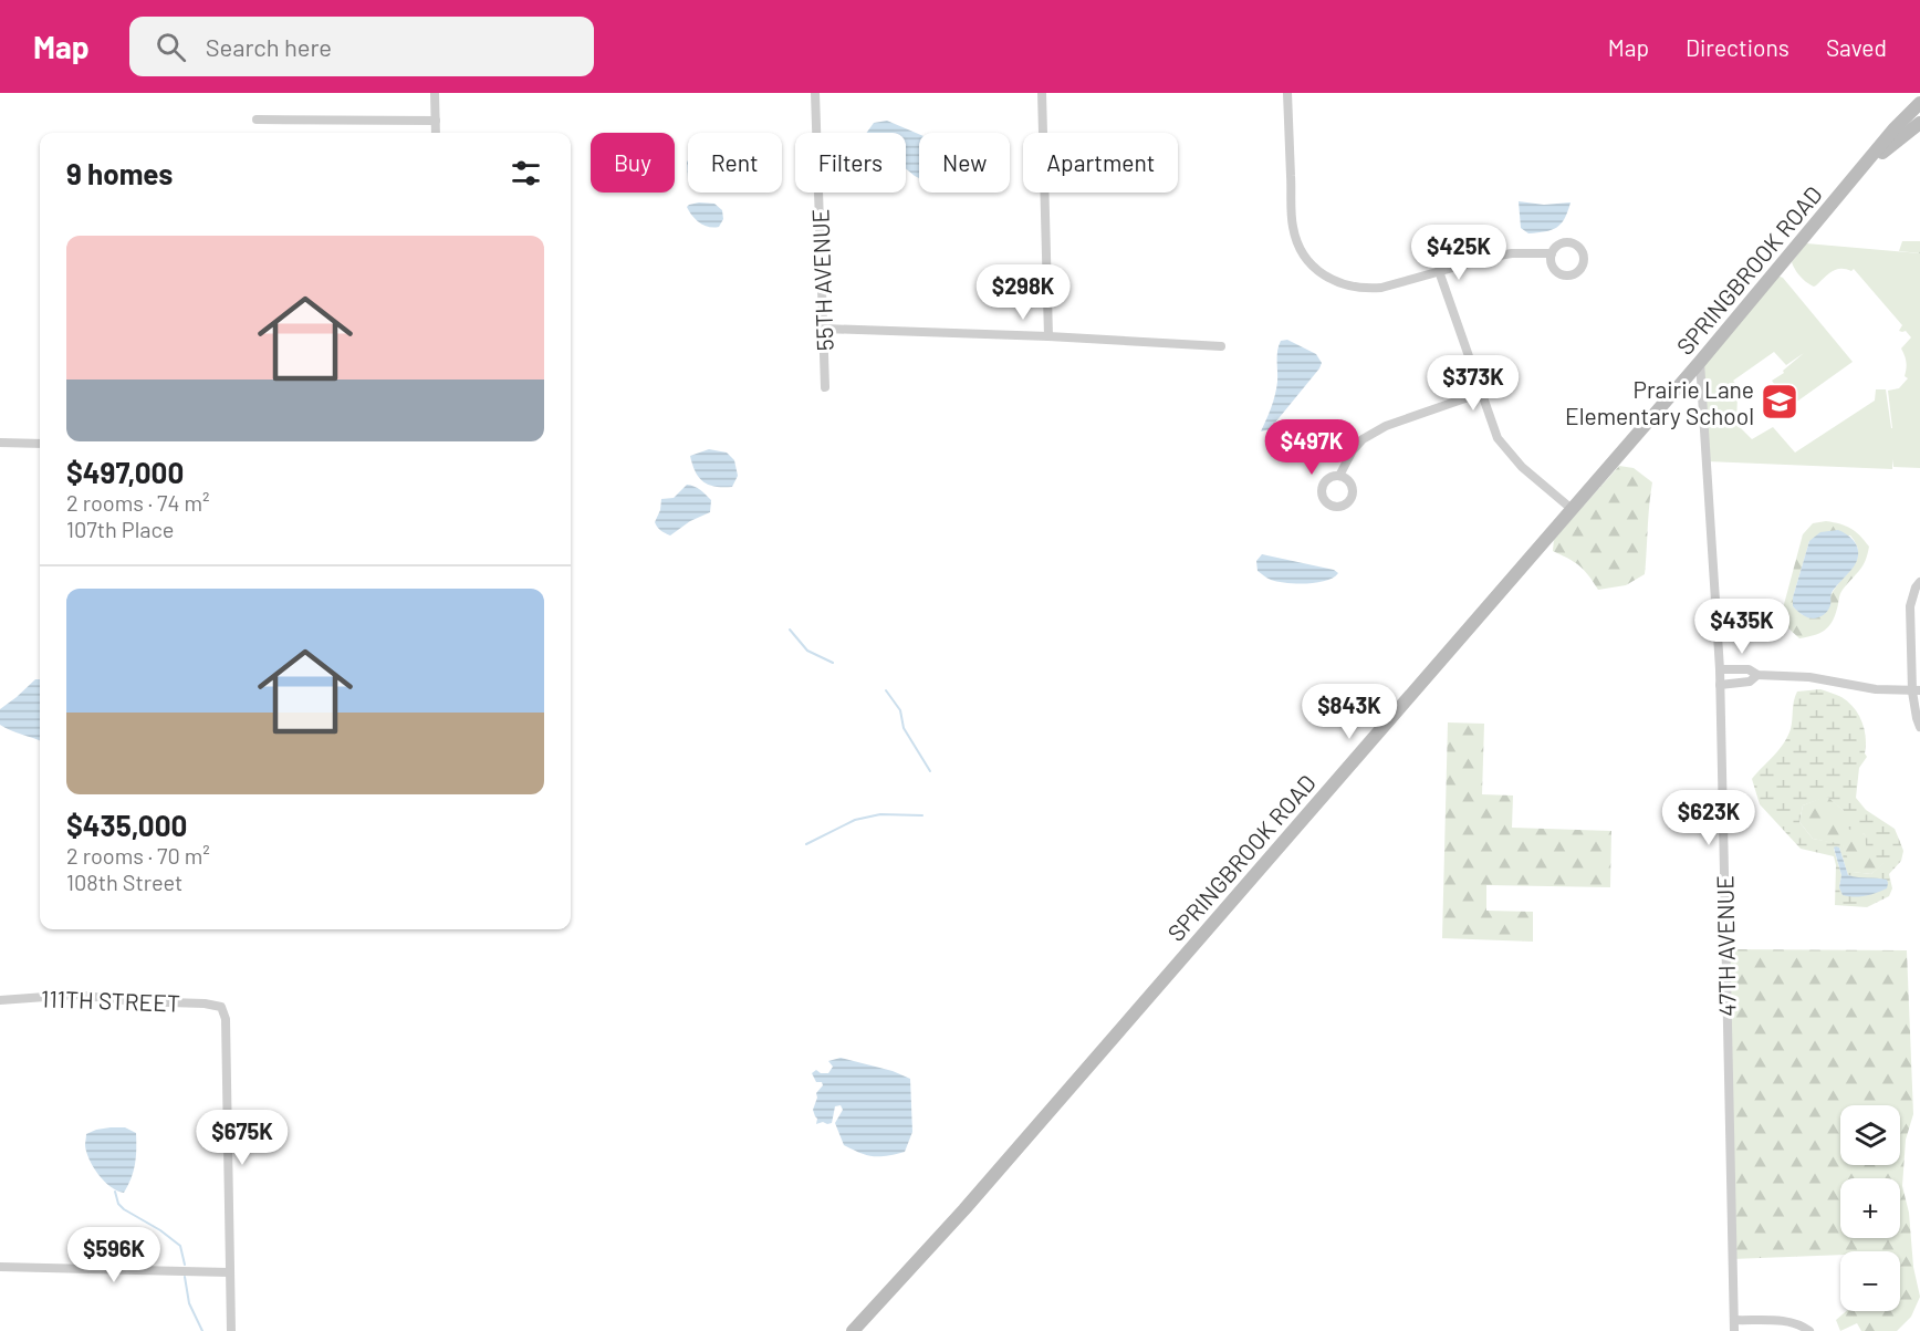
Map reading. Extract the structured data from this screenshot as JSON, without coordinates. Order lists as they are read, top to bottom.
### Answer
{
  "streets": {
    "street": [
      "SPRINGBROOK ROAD",
      "55TH AVENUE",
      "47TH AVENUE",
      "111TH STREET"
    ]
  },
  "crossings": [
    ["SPRINGBROOK ROAD", "47TH AVENUE"]
  ],
  "places": {
    "school or university": ["Prairie Lane Elementary School"]
  },
  "page": {
    "header": "Map",
    "search": "Search here",
    "nav": ["Map", "Directions", "Saved"],
    "chip": [
      "Buy",
      "Rent",
      "Filters",
      "New",
      "Apartment"
    ],
    "heading": "9 homes",
    "list": [
      {
        "name": "$497,000",
        "note": "2 rooms · 74 m² · 107th Place"
      },
      {
        "name": "$435,000",
        "note": "2 rooms · 70 m² · 108th Street"
      }
    ],
    "price": [
      "$425K",
      "$298K",
      "$373K",
      "$497K",
      "$435K",
      "$843K",
      "$623K",
      "$675K",
      "$596K"
    ],
    "map_buttons": ["+", "−"]
  }
}
